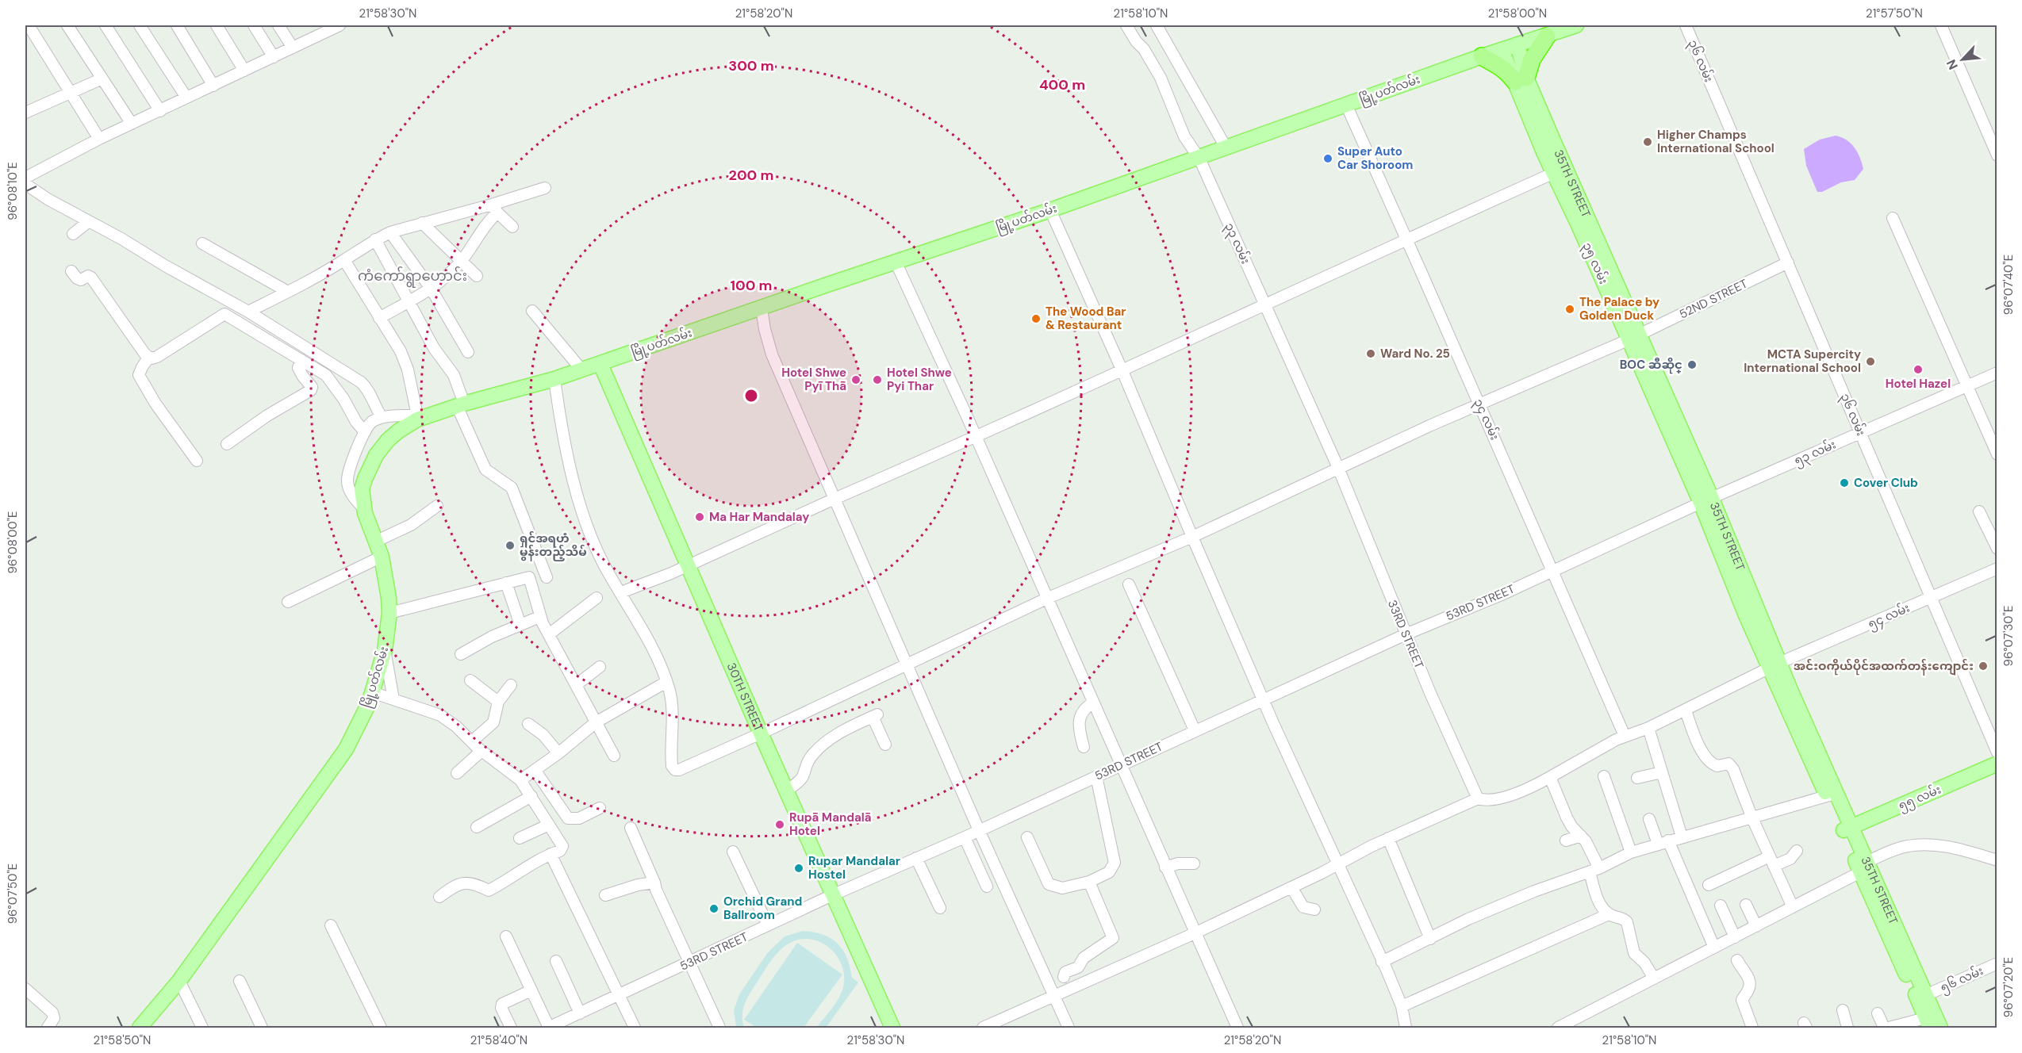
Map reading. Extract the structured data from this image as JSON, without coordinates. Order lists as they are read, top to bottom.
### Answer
{
  "streets": {
    "main road": [
      "မြို့ပတ်လမ်း",
      "35TH STREET",
      "၃၅ လမ်း",
      "30TH STREET",
      "၅၅ လမ်း"
    ],
    "street": [
      "၃၆ လမ်း",
      "၃၃ လမ်း",
      "52ND STREET",
      "၃၄ လမ်း",
      "၅၃ လမ်း",
      "53RD STREET",
      "၅၄ လမ်း",
      "33RD STREET",
      "၅၆ လမ်း"
    ]
  },
  "crossings": [
    ["၃၆ လမ်း", "52ND STREET"],
    ["၃၆ လမ်း", "၅၃ လမ်း"],
    ["၃၆ လမ်း", "၅၄ လမ်း"],
    ["မြို့ပတ်လမ်း", "35TH STREET"],
    ["မြို့ပတ်လမ်း", "၃၃ လမ်း"],
    ["မြို့ပတ်လမ်း", "၃၄ လမ်း"],
    ["မြို့ပတ်လမ်း", "30TH STREET"],
    ["35TH STREET", "၃၅ လမ်း"],
    ["35TH STREET", "52ND STREET"],
    ["35TH STREET", "၅၃ လမ်း"],
    ["35TH STREET", "53RD STREET"],
    ["35TH STREET", "၅၄ လမ်း"],
    ["35TH STREET", "၅၅ လမ်း"],
    ["35TH STREET", "၅၆ လမ်း"],
    ["၃၃ လမ်း", "52ND STREET"],
    ["၃၃ လမ်း", "33RD STREET"],
    ["၃၅ လမ်း", "52ND STREET"],
    ["၃၅ လမ်း", "၅၃ လမ်း"],
    ["၃၅ လမ်း", "53RD STREET"],
    ["52ND STREET", "၃၄ လမ်း"],
    ["52ND STREET", "33RD STREET"],
    ["52ND STREET", "30TH STREET"],
    ["၃၄ လမ်း", "53RD STREET"],
    ["၃၄ လမ်း", "၅၄ လမ်း"],
    ["၅၃ လမ်း", "53RD STREET"],
    ["53RD STREET", "33RD STREET"],
    ["53RD STREET", "30TH STREET"],
    ["၅၄ လမ်း", "33RD STREET"]
  ],
  "districts": ["ကံကော်ရွာဟောင်း"],
  "places": [
    "Higher Champs International School",
    "Super Auto Car Shoroom",
    "The Palace by Golden Duck",
    "The Wood Bar & Restaurant",
    "Ward No. 25",
    "MCTA Supercity International School",
    "BOC ဆီဆိုင္",
    "Hotel Hazel",
    "Hotel Shwe Pyī Thā",
    "Hotel Shwe Pyi Thar",
    "Cover Club",
    "Ma Har Mandalay",
    "ရှင်အရဟံ မွန်းတည့်သိမ်",
    "အင်းဝကိုယ်ပိုင်အထက်တန်းကျောင်း",
    "Rupā Mandalā Hotel",
    "Rupar Mandalar Hostel",
    "Orchid Grand Ballroom"
  ],
  "north": "bottom left",
  "coordinates": [
    "21°58'30\"N",
    "21°58'20\"N",
    "21°58'10\"N",
    "21°58'00\"N",
    "21°57'50\"N",
    "96°08'10\"E",
    "96°07'40\"E",
    "96°08'00\"E",
    "96°07'30\"E",
    "96°07'50\"E",
    "96°07'20\"E",
    "21°58'50\"N",
    "21°58'40\"N"
  ],
  "rings": [
    "300 m",
    "400 m",
    "200 m",
    "100 m"
  ]
}
